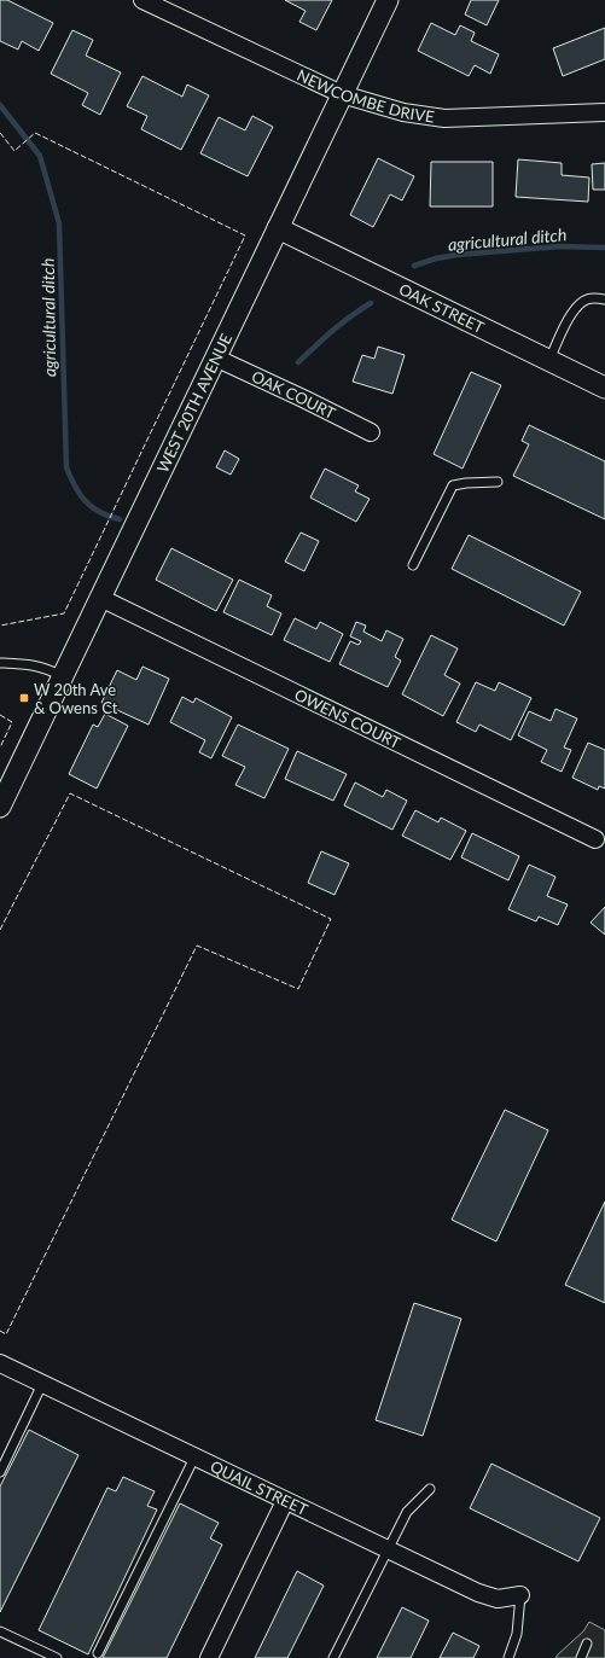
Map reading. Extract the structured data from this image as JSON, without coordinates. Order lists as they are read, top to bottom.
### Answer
{
  "streets": {
    "street": [
      "NEWCOMBE DRIVE",
      "OAK STREET",
      "OAK COURT",
      "WEST 20TH AVENUE",
      "OWENS COURT",
      "QUAIL STREET"
    ]
  },
  "crossings": [
    ["NEWCOMBE DRIVE", "WEST 20TH AVENUE"],
    ["OAK STREET", "WEST 20TH AVENUE"],
    ["OAK COURT", "WEST 20TH AVENUE"],
    ["WEST 20TH AVENUE", "OWENS COURT"]
  ],
  "water": ["agricultural ditch"],
  "places": {
    "transit": ["W 20th Ave & Owens Ct"]
  }
}
